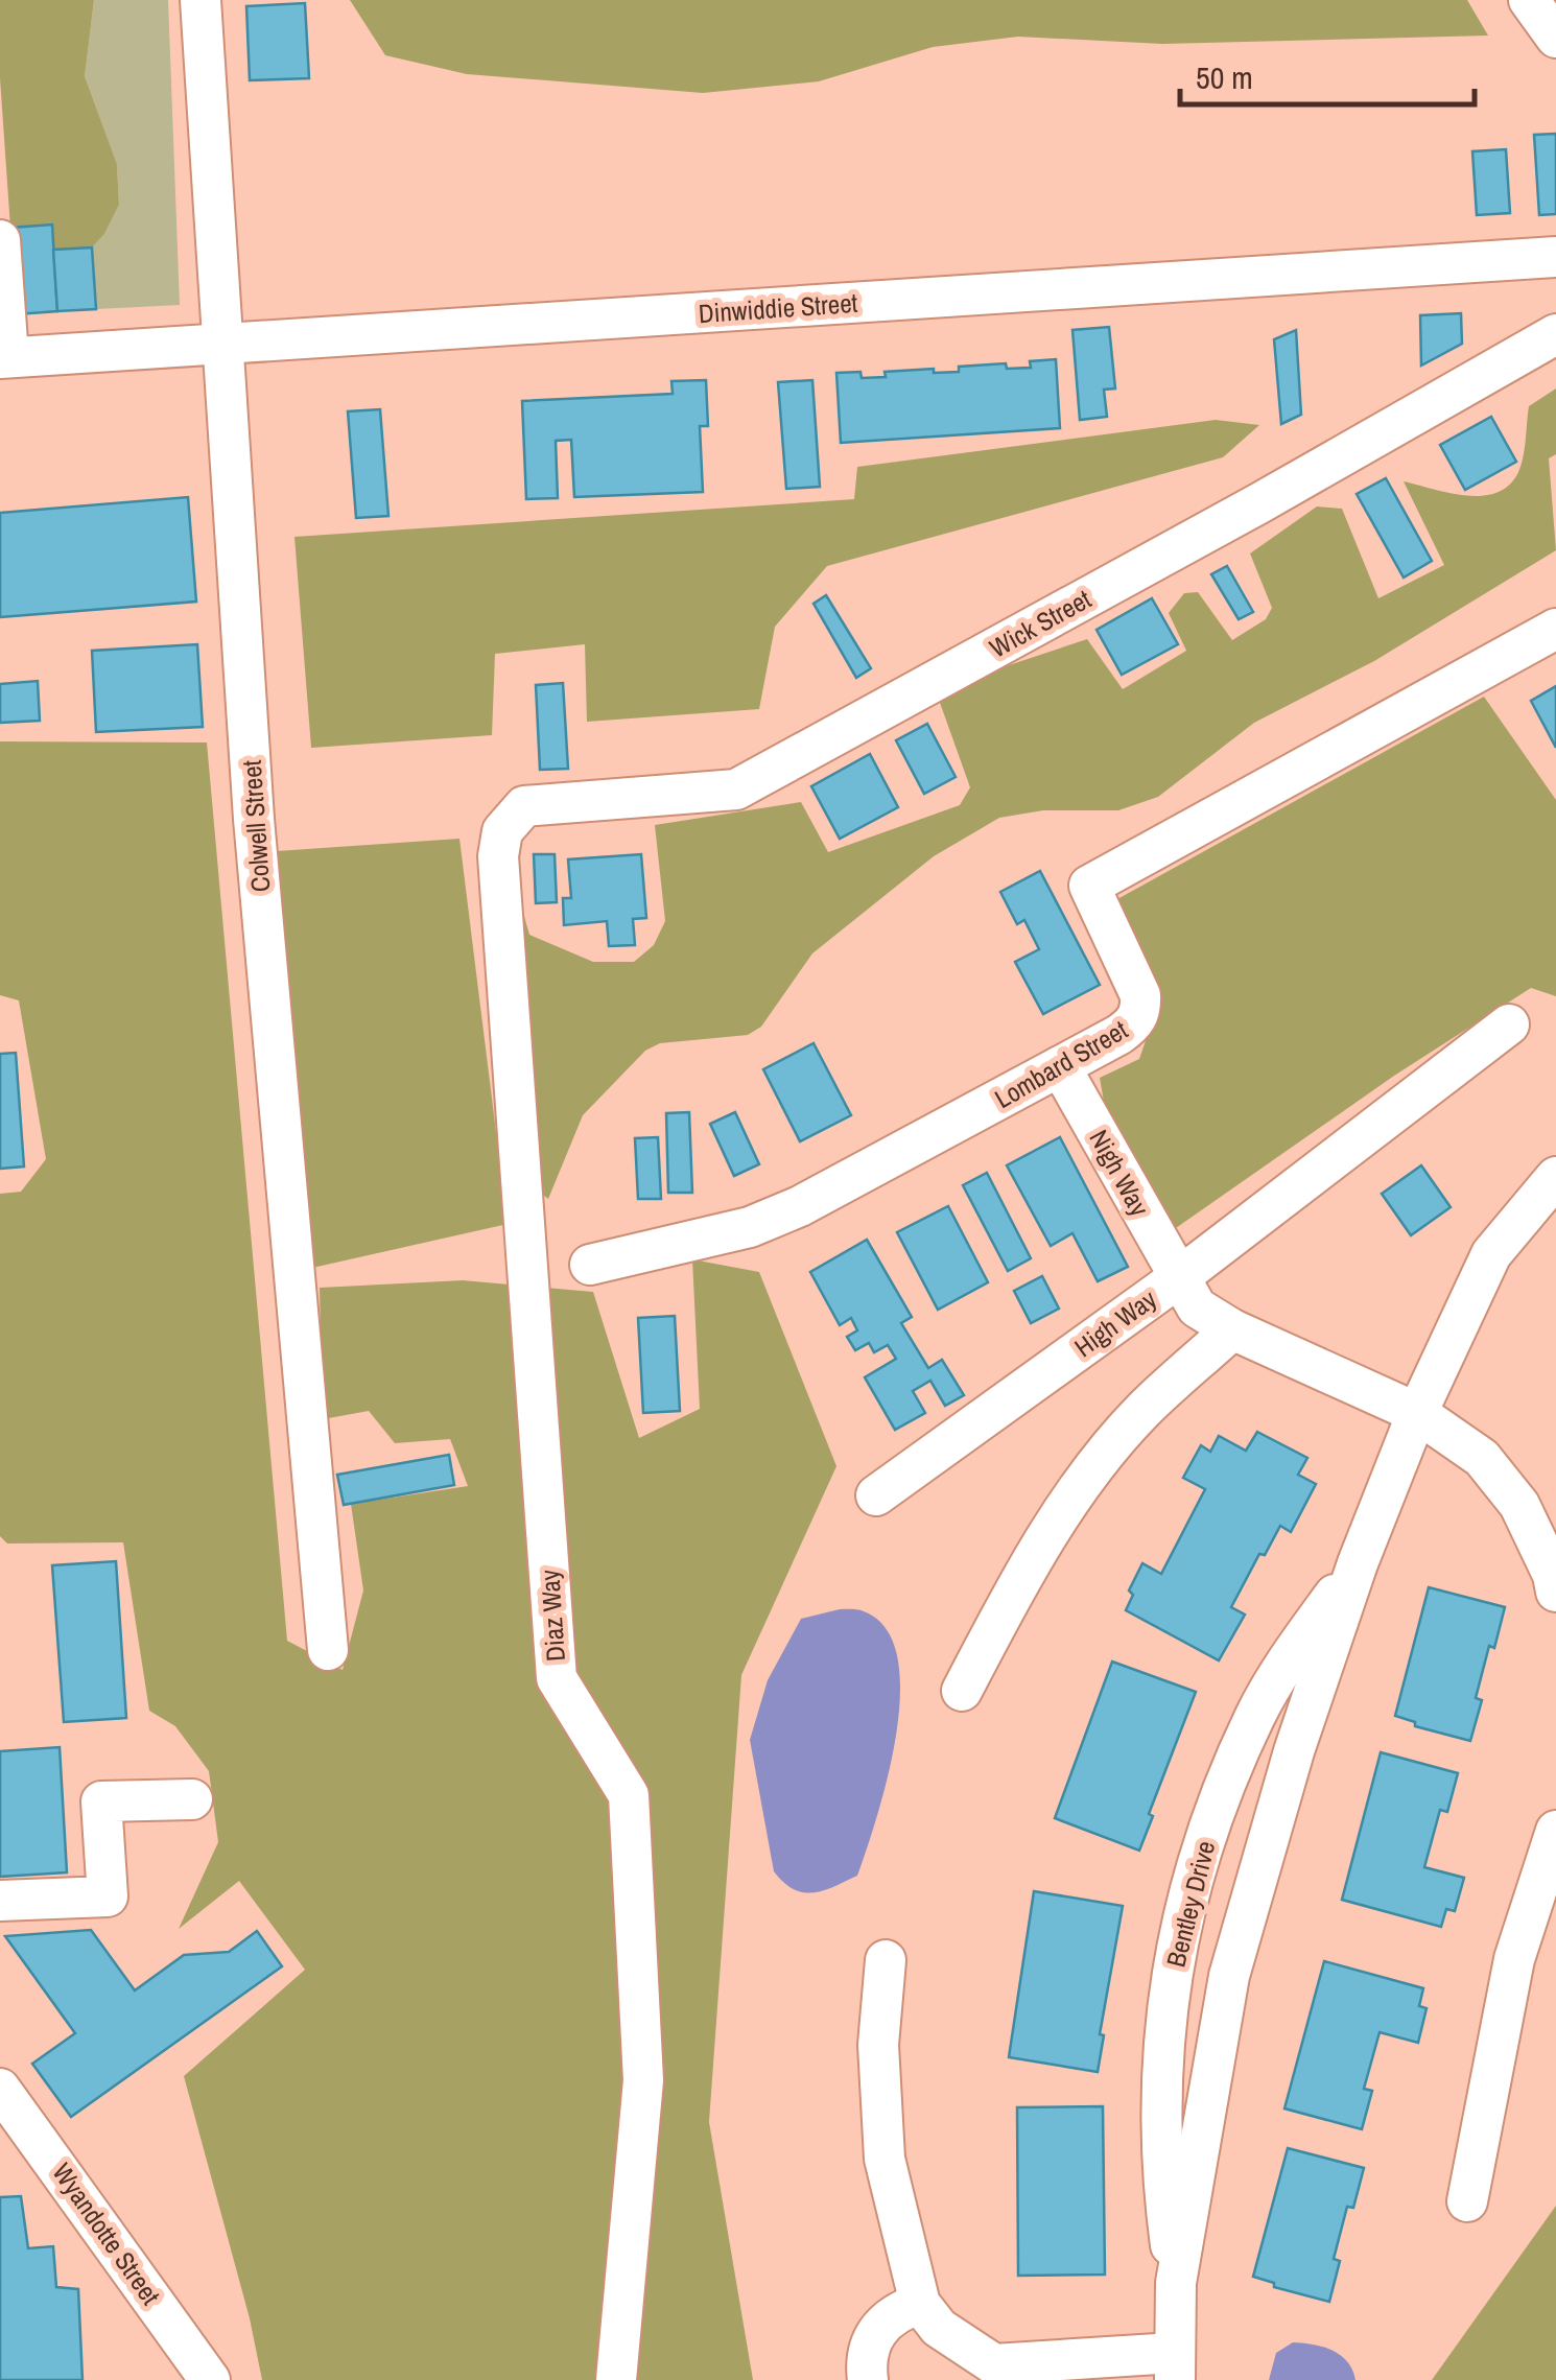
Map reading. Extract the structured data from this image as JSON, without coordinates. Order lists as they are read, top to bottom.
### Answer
{
  "streets": {
    "street": [
      "Dinwiddie Street",
      "Wick Street",
      "Colwell Street",
      "Lombard Street",
      "Nigh Way",
      "High Way",
      "Diaz Way",
      "Bentley Drive",
      "Wyandotte Street"
    ]
  },
  "crossings": [
    ["Dinwiddie Street", "Colwell Street"],
    ["Wick Street", "Diaz Way"],
    ["Lombard Street", "Nigh Way"],
    ["Nigh Way", "High Way"],
    ["High Way", "Bentley Drive"]
  ],
  "scale_bar": "50 m"
}
